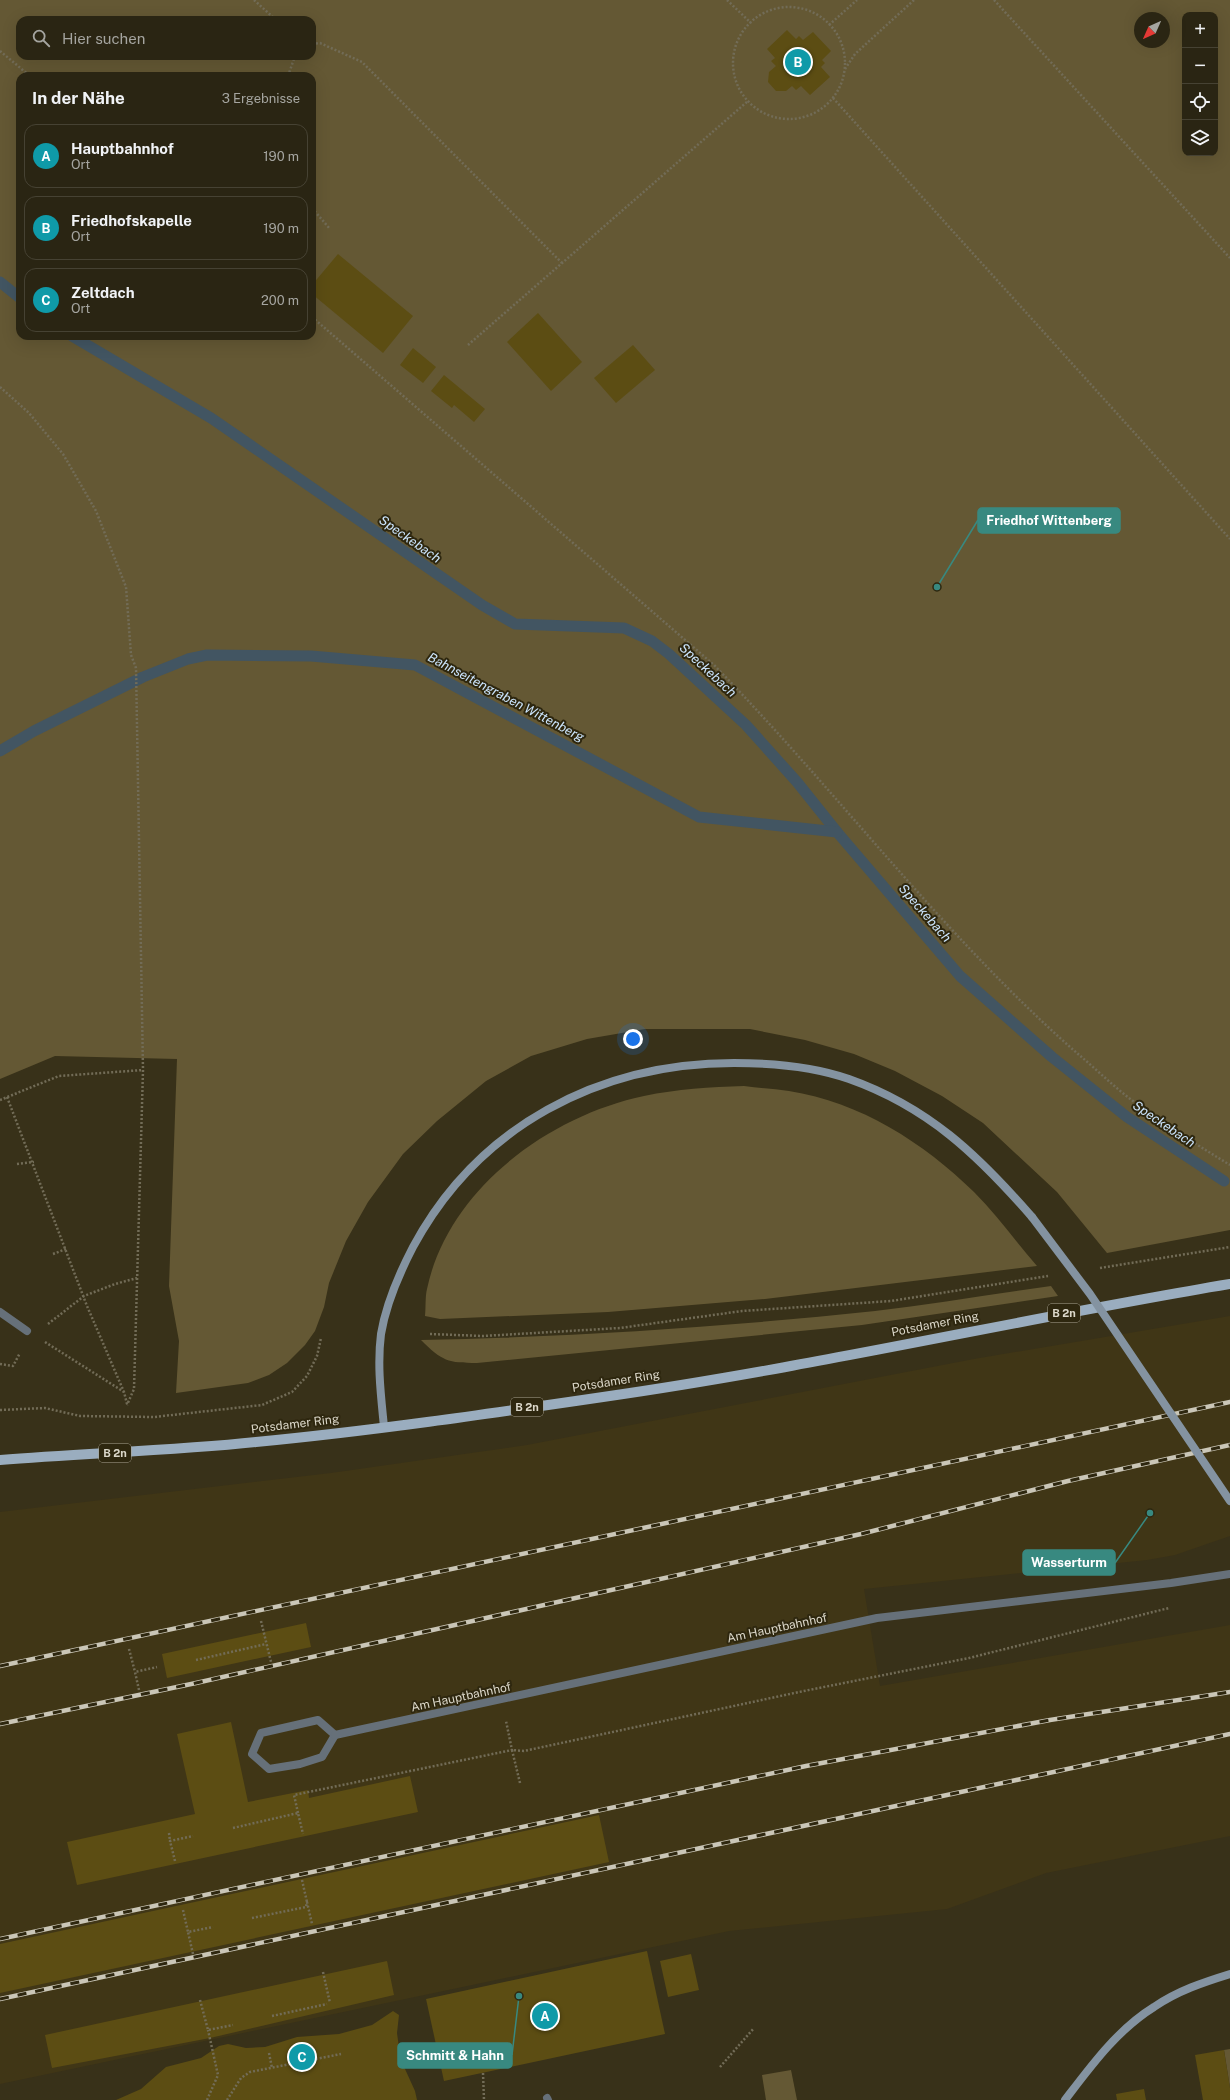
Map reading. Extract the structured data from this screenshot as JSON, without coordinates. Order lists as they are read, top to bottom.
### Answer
{
  "streets": {
    "main road": ["B 2n", "Potsdamer Ring"],
    "street": ["Am Hauptbahnhof"]
  },
  "water": ["Speckebach", "Bahnseitengraben Wittenberg"],
  "places": ["Friedhof Wittenberg", "Wasserturm", "Schmitt & Hahn"],
  "north": "bottom left",
  "page": {
    "map_buttons": ["+", "−"],
    "search": "Hier suchen",
    "pins": ["B", "A", "C"],
    "heading": ["In der Nähe", "3 Ergebnisse"],
    "list": [
      {
        "mark": "A",
        "name": "Hauptbahnhof",
        "note": "Ort",
        "value": "190 m"
      },
      {
        "mark": "B",
        "name": "Friedhofskapelle",
        "note": "Ort",
        "value": "190 m"
      },
      {
        "mark": "C",
        "name": "Zeltdach",
        "note": "Ort",
        "value": "200 m"
      }
    ]
  }
}
